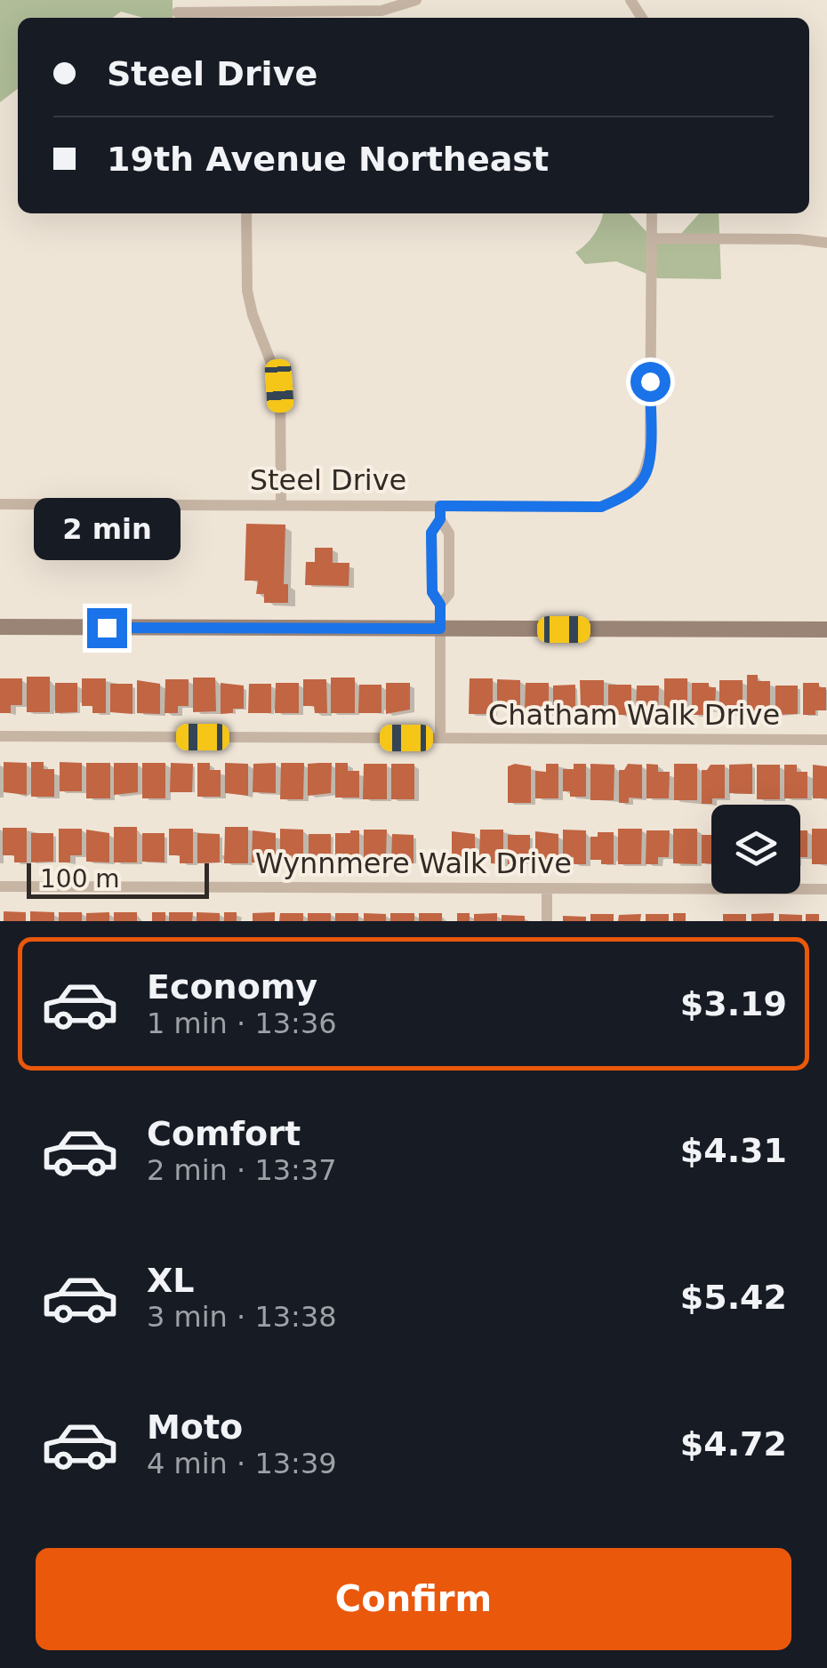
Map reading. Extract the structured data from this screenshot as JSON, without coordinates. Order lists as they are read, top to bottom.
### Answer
{
  "streets": {
    "street": ["Steel Drive", "Chatham Walk Drive", "Wynnmere Walk Drive"]
  },
  "scale_bar": "100 m",
  "page": {
    "banner": ["Steel Drive", "19th Avenue Northeast"],
    "bubble": "2 min",
    "scale": "100 m",
    "list": [
      {
        "name": "Economy",
        "note": "1 min · 13:36",
        "value": "$3.19"
      },
      {
        "name": "Comfort",
        "note": "2 min · 13:37",
        "value": "$4.31"
      },
      {
        "name": "XL",
        "note": "3 min · 13:38",
        "value": "$5.42"
      },
      {
        "name": "Moto",
        "note": "4 min · 13:39",
        "value": "$4.72"
      }
    ],
    "buttons": "Confirm"
  }
}
